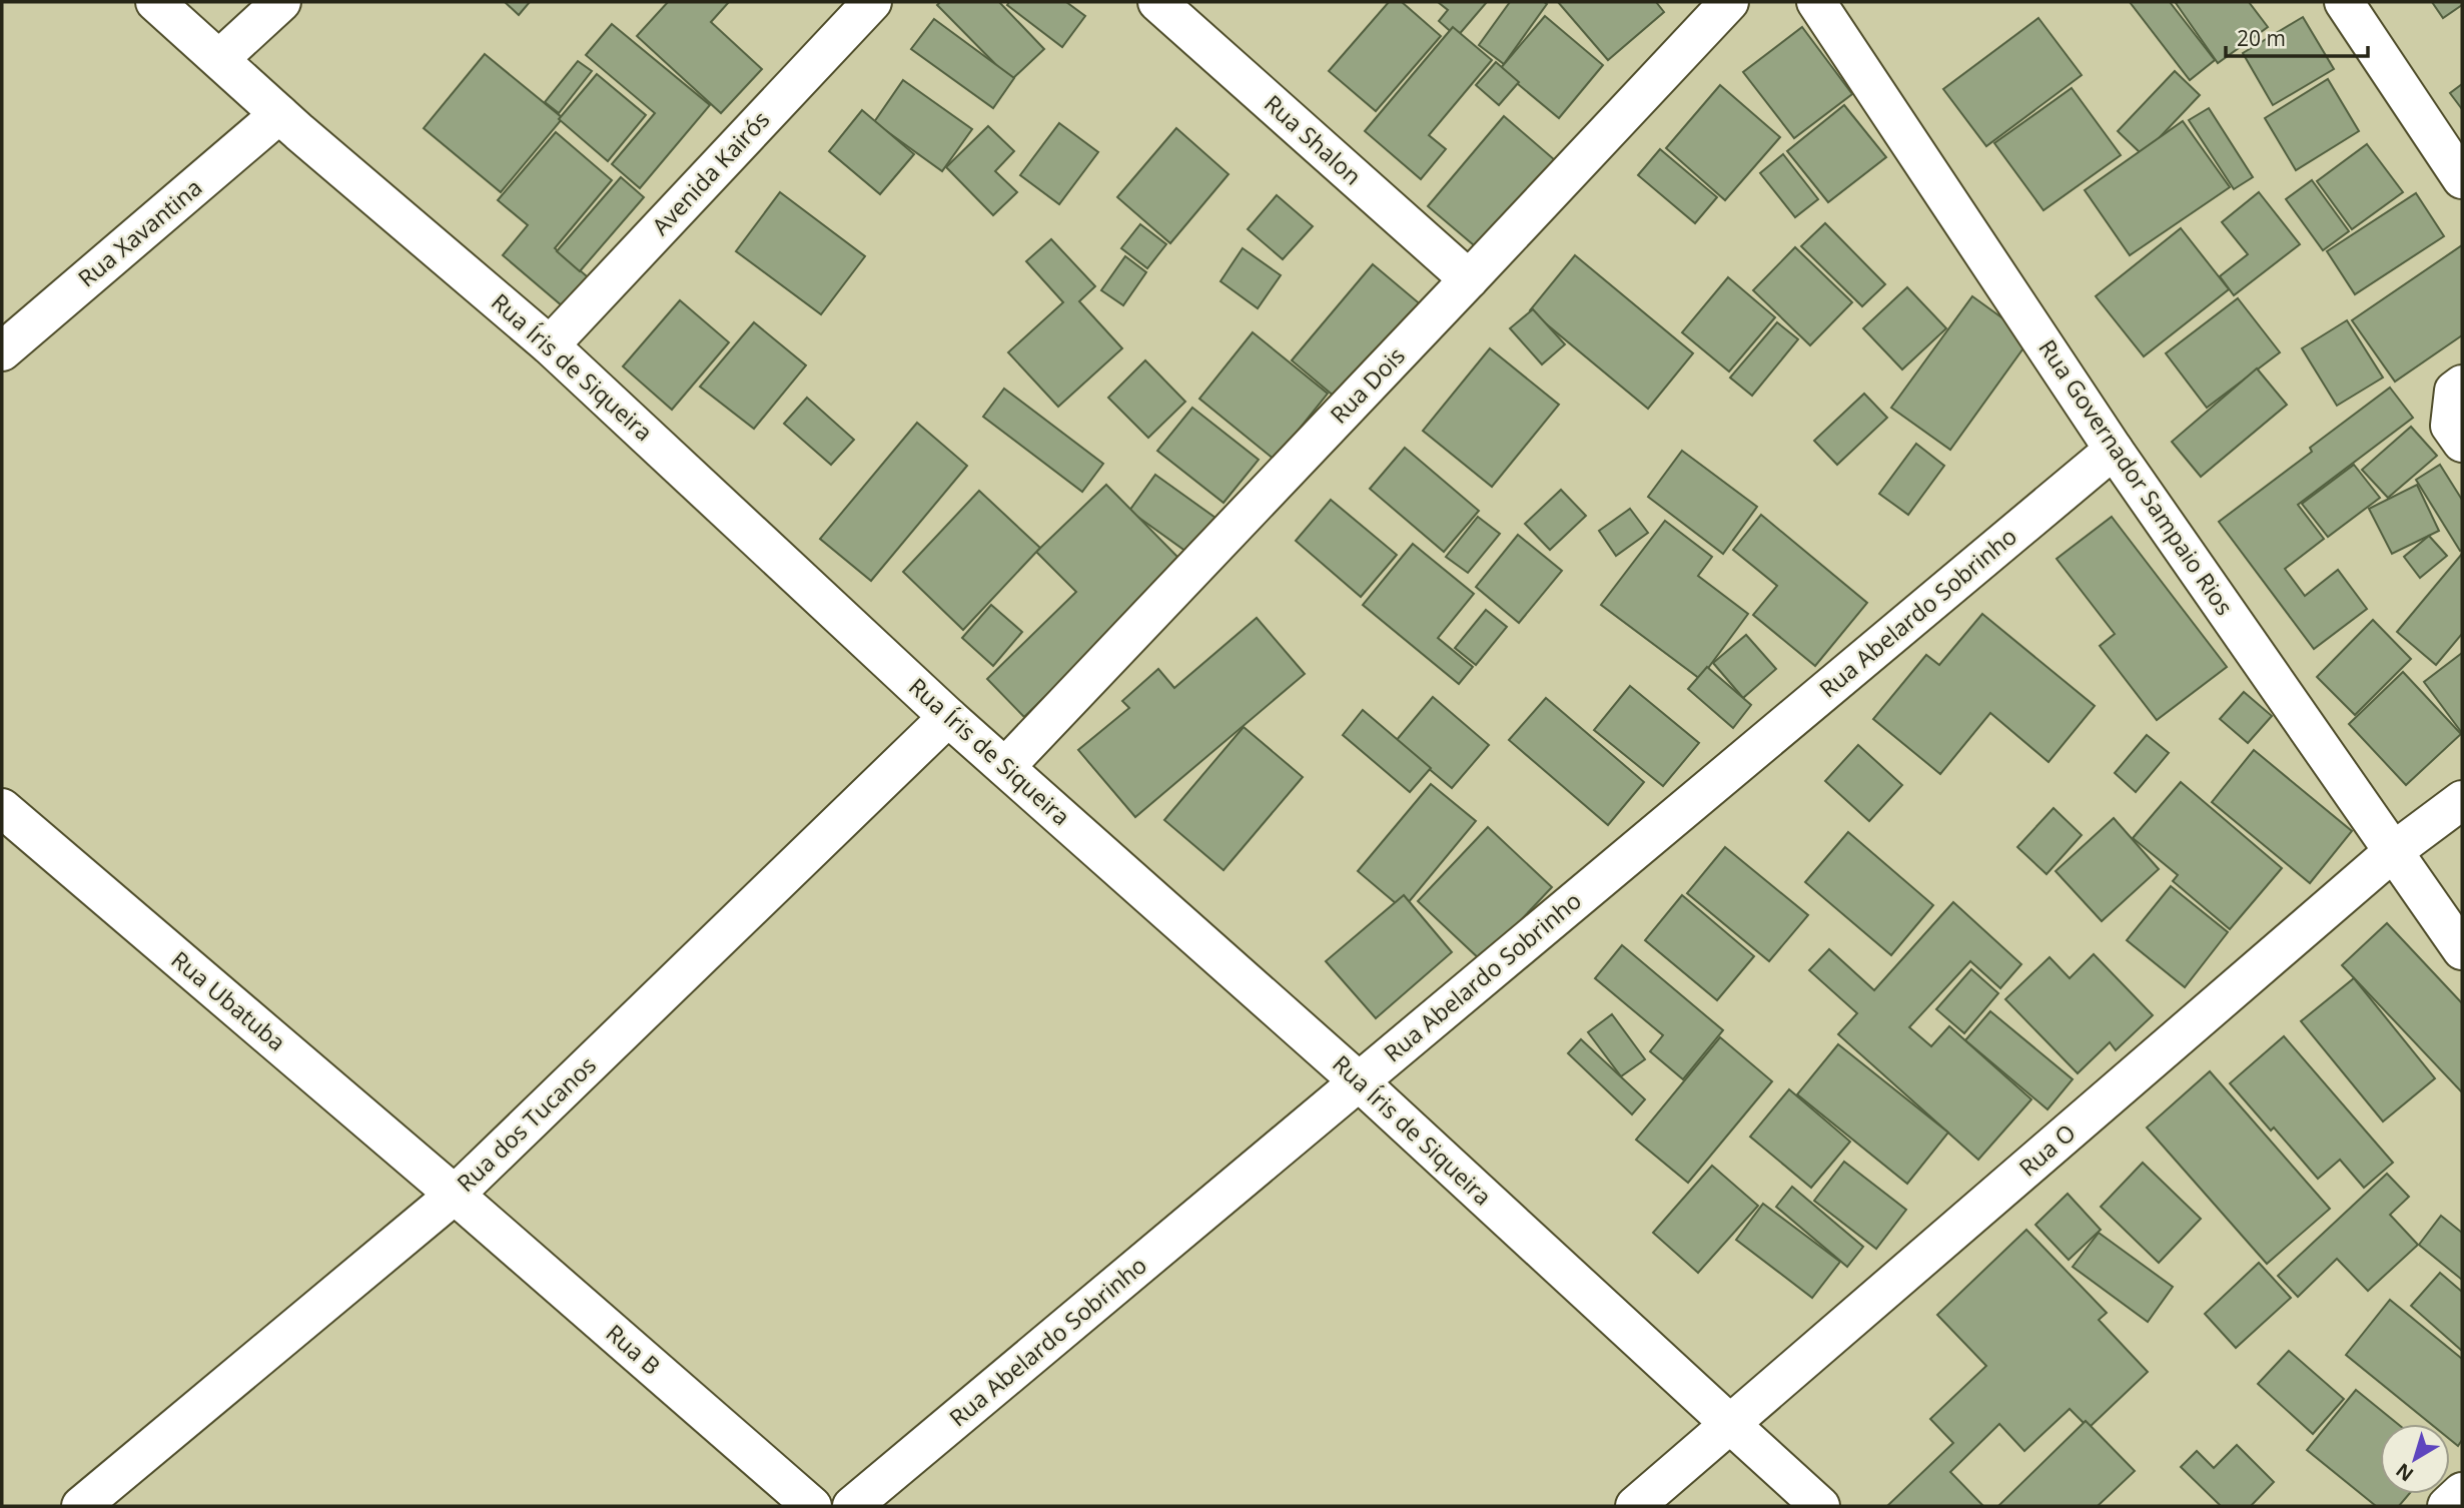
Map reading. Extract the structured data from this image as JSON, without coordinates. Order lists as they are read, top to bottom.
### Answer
{
  "streets": {
    "street": [
      "Rua Shalon",
      "Avenida Kairós",
      "Rua Xavantina",
      "Rua Íris de Siqueira",
      "Rua Dois",
      "Rua Governador Sampaio Rios",
      "Rua Abelardo Sobrinho",
      "Rua Ubatuba",
      "Rua dos Tucanos",
      "Rua O",
      "Rua B"
    ]
  },
  "crossings": [
    ["Rua Shalon", "Rua Dois"],
    ["Avenida Kairós", "Rua Íris de Siqueira"],
    ["Rua Xavantina", "Rua Íris de Siqueira"],
    ["Rua Íris de Siqueira", "Rua Dois"],
    ["Rua Íris de Siqueira", "Rua Abelardo Sobrinho"],
    ["Rua Íris de Siqueira", "Rua dos Tucanos"],
    ["Rua Íris de Siqueira", "Rua O"],
    ["Rua Governador Sampaio Rios", "Rua Abelardo Sobrinho"],
    ["Rua Governador Sampaio Rios", "Rua O"],
    ["Rua Ubatuba", "Rua dos Tucanos"],
    ["Rua Ubatuba", "Rua B"],
    ["Rua dos Tucanos", "Rua B"]
  ],
  "scale_bar": "20 m",
  "north": "bottom left"
}
